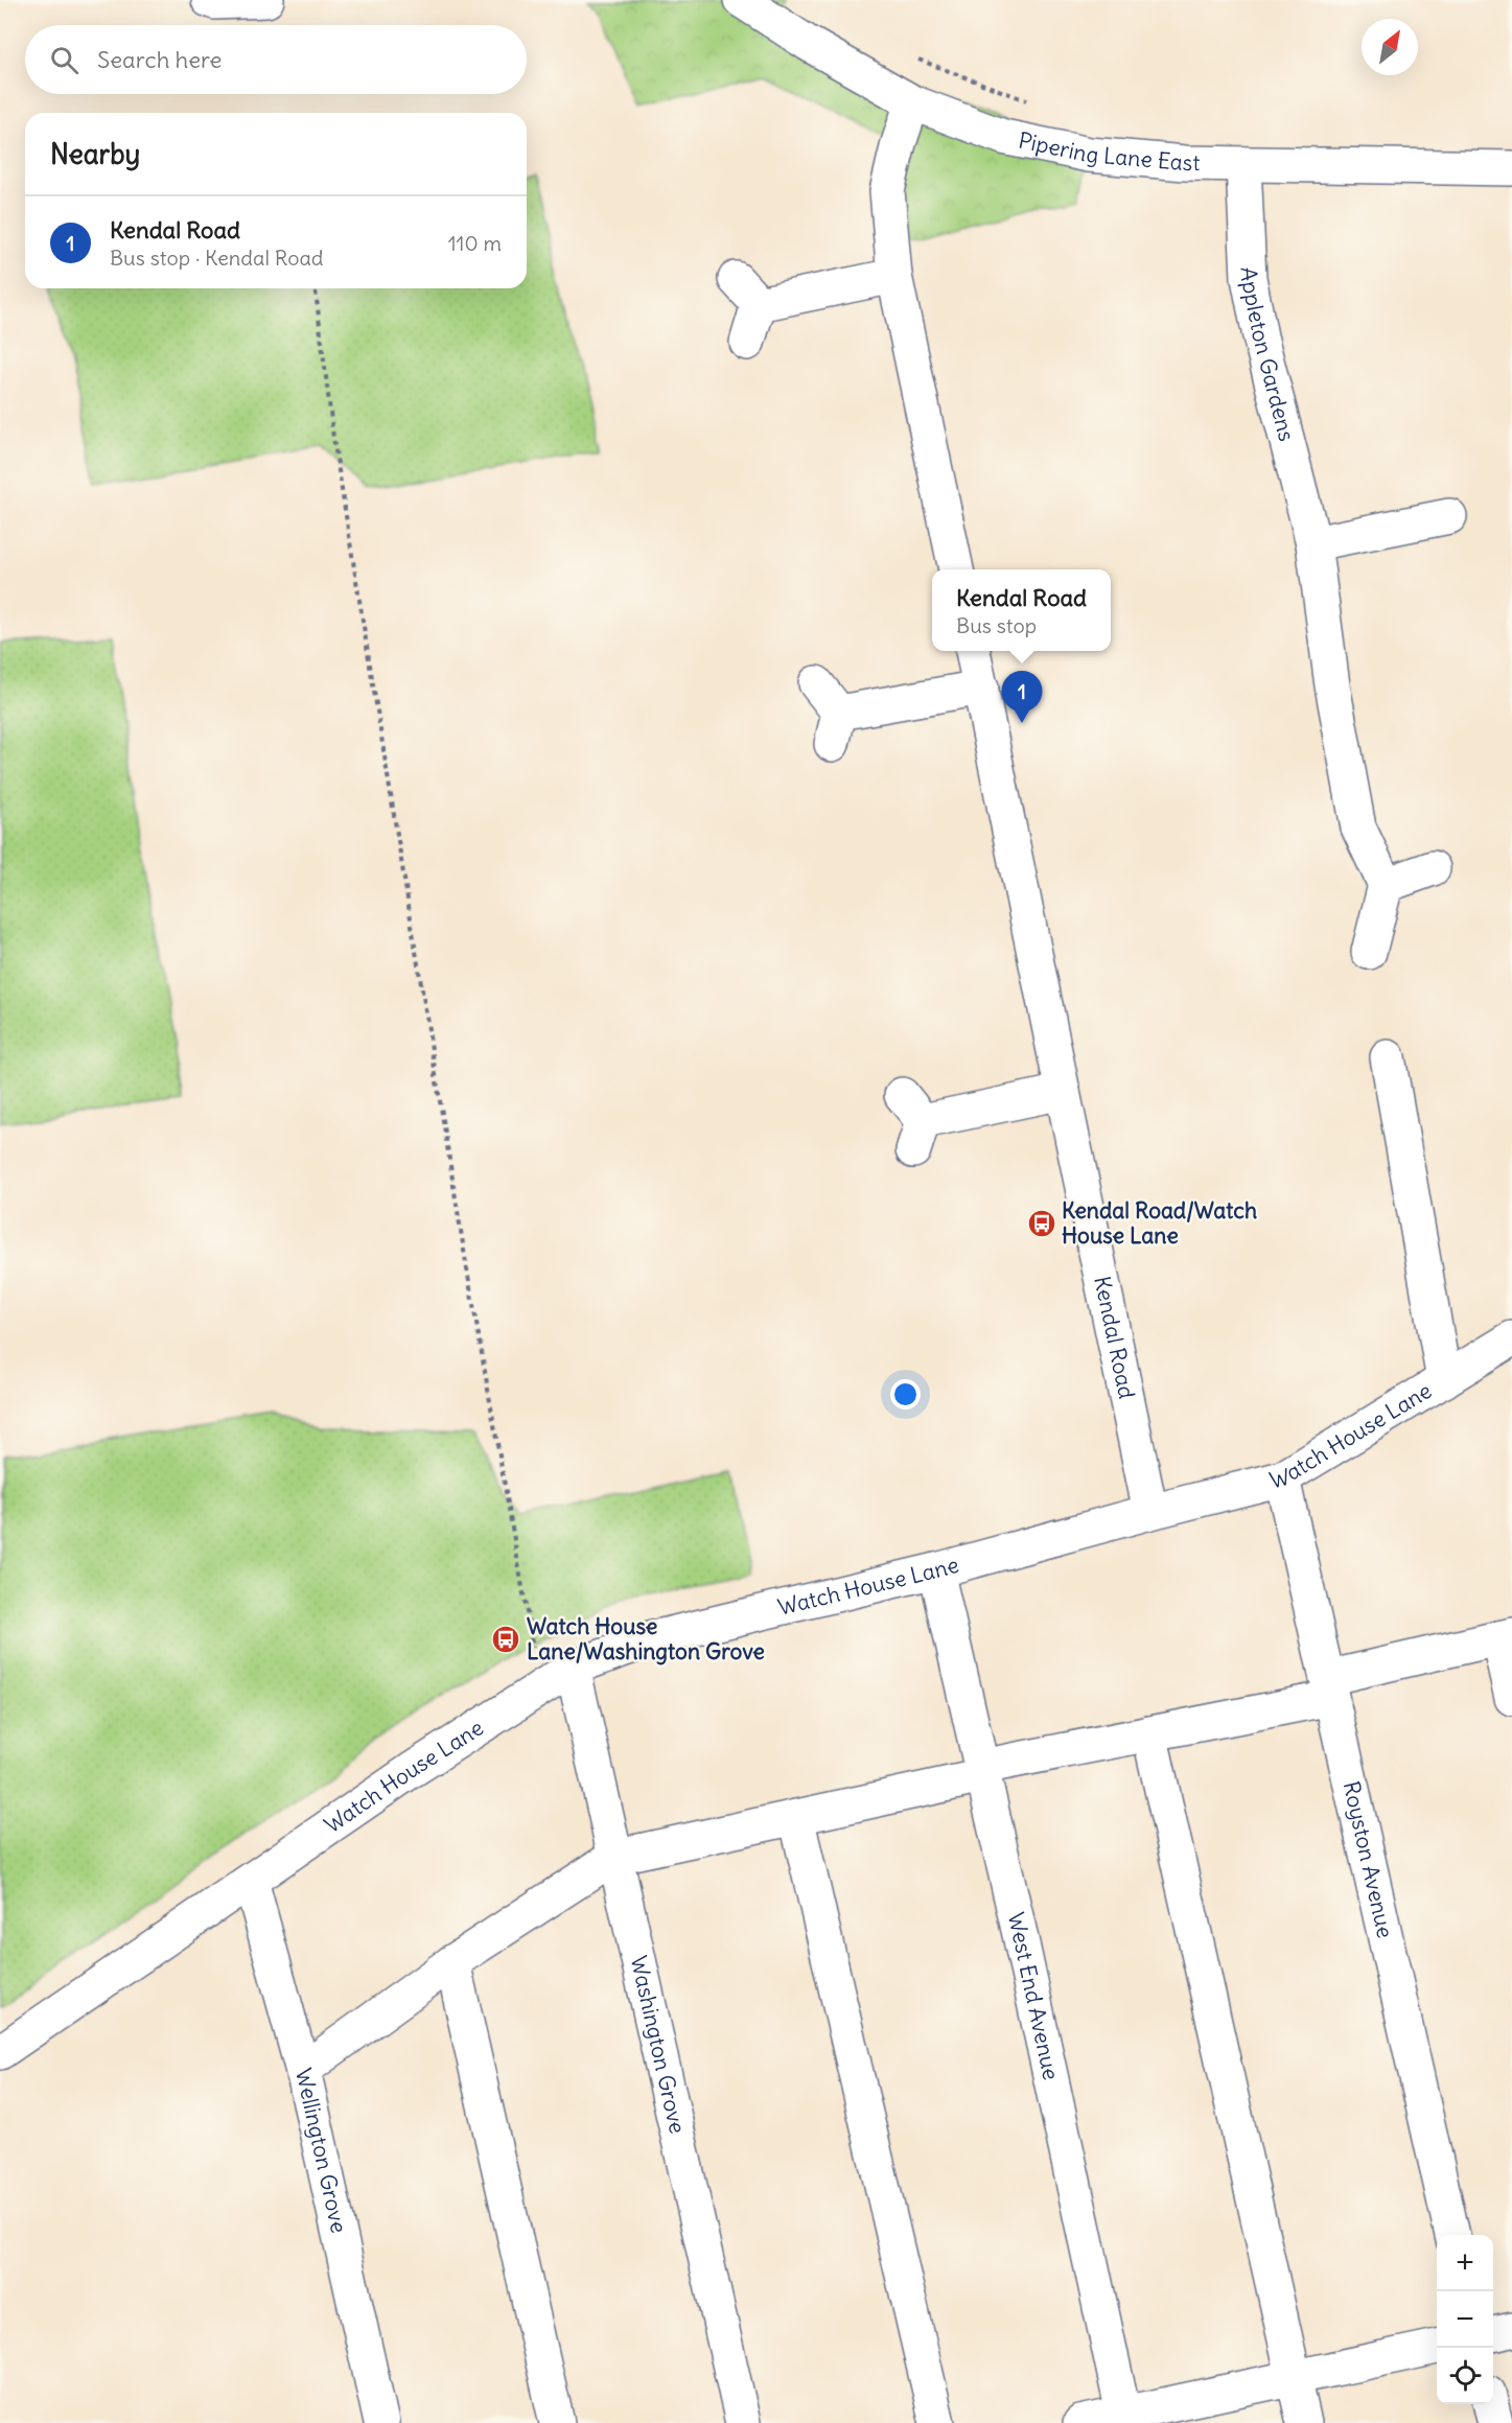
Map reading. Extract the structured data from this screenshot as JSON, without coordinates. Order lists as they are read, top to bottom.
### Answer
{
  "streets": {
    "street": [
      "Pipering Lane East",
      "Appleton Gardens",
      "Kendal Road",
      "Watch House Lane",
      "Royston Avenue",
      "West End Avenue",
      "Washington Grove",
      "Wellington Grove"
    ]
  },
  "crossings": [
    ["Pipering Lane East", "Appleton Gardens"],
    ["Kendal Road", "Watch House Lane"],
    ["Watch House Lane", "Royston Avenue"],
    ["Watch House Lane", "West End Avenue"],
    ["Watch House Lane", "Washington Grove"],
    ["Watch House Lane", "Wellington Grove"]
  ],
  "places": {
    "bus stop": ["Kendal Road/Watch House Lane", "Watch House Lane/Washington Grove"]
  },
  "north": "top right",
  "page": {
    "search": "Search here",
    "heading": "Nearby",
    "list": [
      {
        "mark": "1",
        "name": "Kendal Road",
        "note": "Bus stop · Kendal Road",
        "value": "110 m"
      }
    ],
    "popup": ["Kendal Road", "Bus stop"],
    "pins": "1",
    "map_buttons": ["+", "−"]
  }
}
